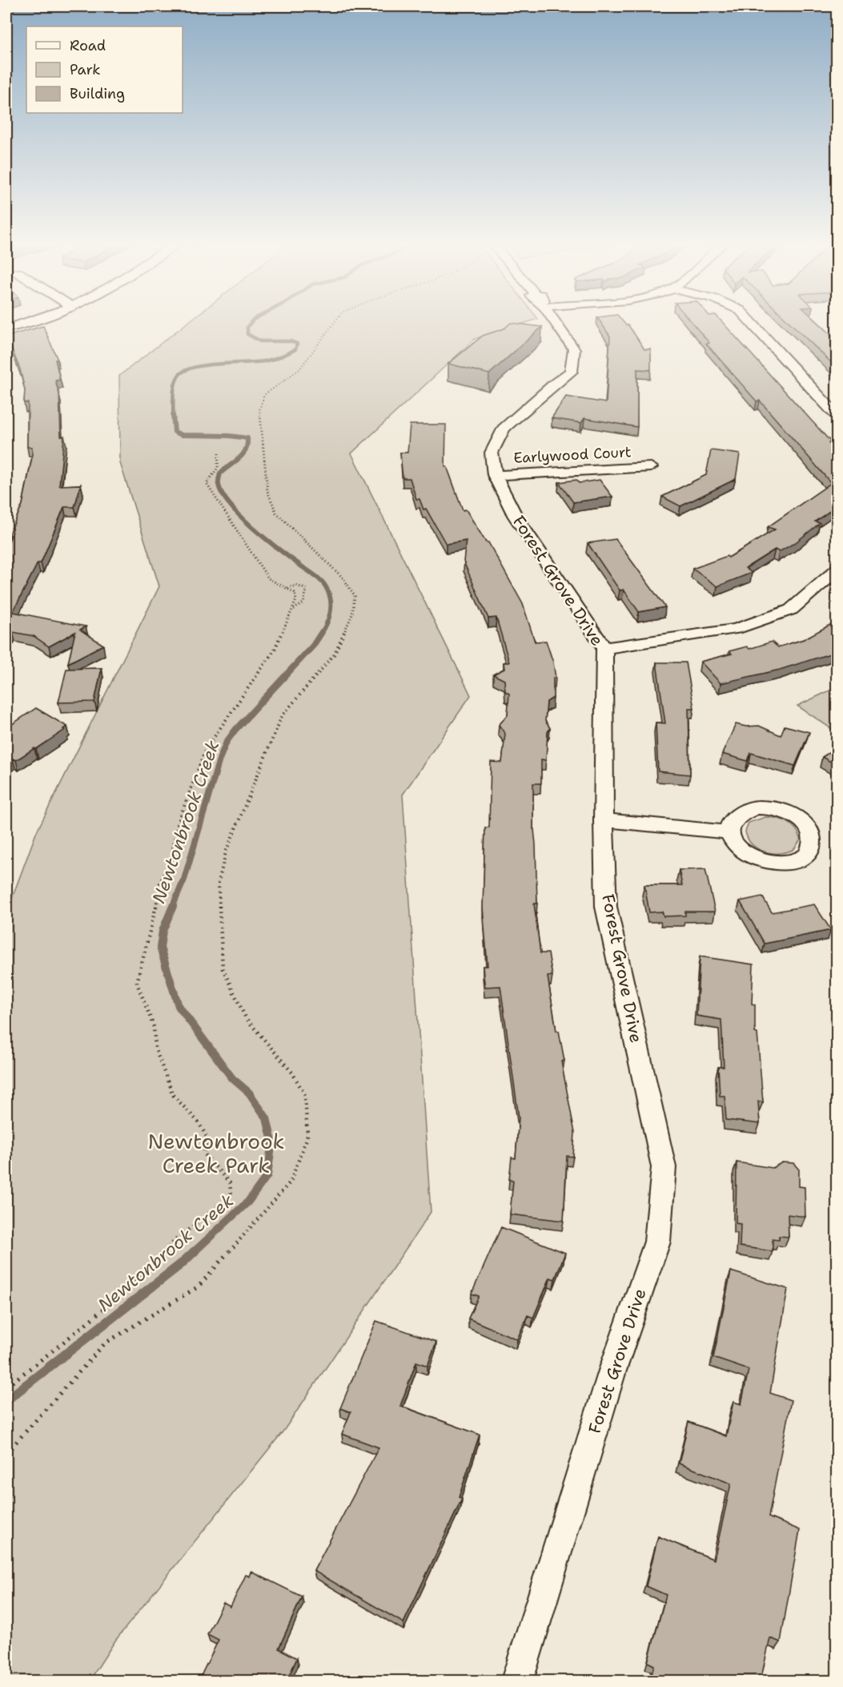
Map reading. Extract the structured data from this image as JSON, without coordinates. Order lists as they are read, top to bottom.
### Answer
{
  "streets": {
    "street": ["Earlywood Court", "Forest Grove Drive"]
  },
  "crossings": [
    ["Earlywood Court", "Forest Grove Drive"]
  ],
  "water": ["Newtonbrook Creek"],
  "parks": ["Newtonbrook Creek Park"],
  "legend": ["Road", "Park", "Building"]
}
